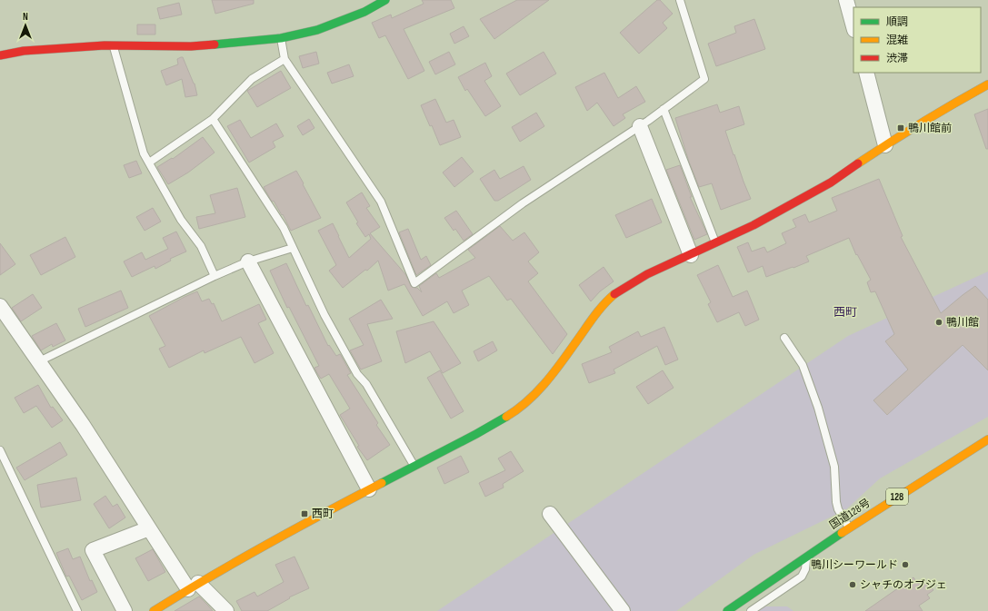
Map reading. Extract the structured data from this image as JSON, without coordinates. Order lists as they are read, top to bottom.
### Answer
{
  "streets": {
    "main road": ["128", "国道128号"]
  },
  "districts": ["西町"],
  "places": {
    "transit": ["鴨川館前", "西町"],
    "other": ["鴨川館", "鴨川シーワールド", "シャチのオブジェ"]
  },
  "legend": ["順調", "混雑", "渋滞"],
  "north": "top"
}
